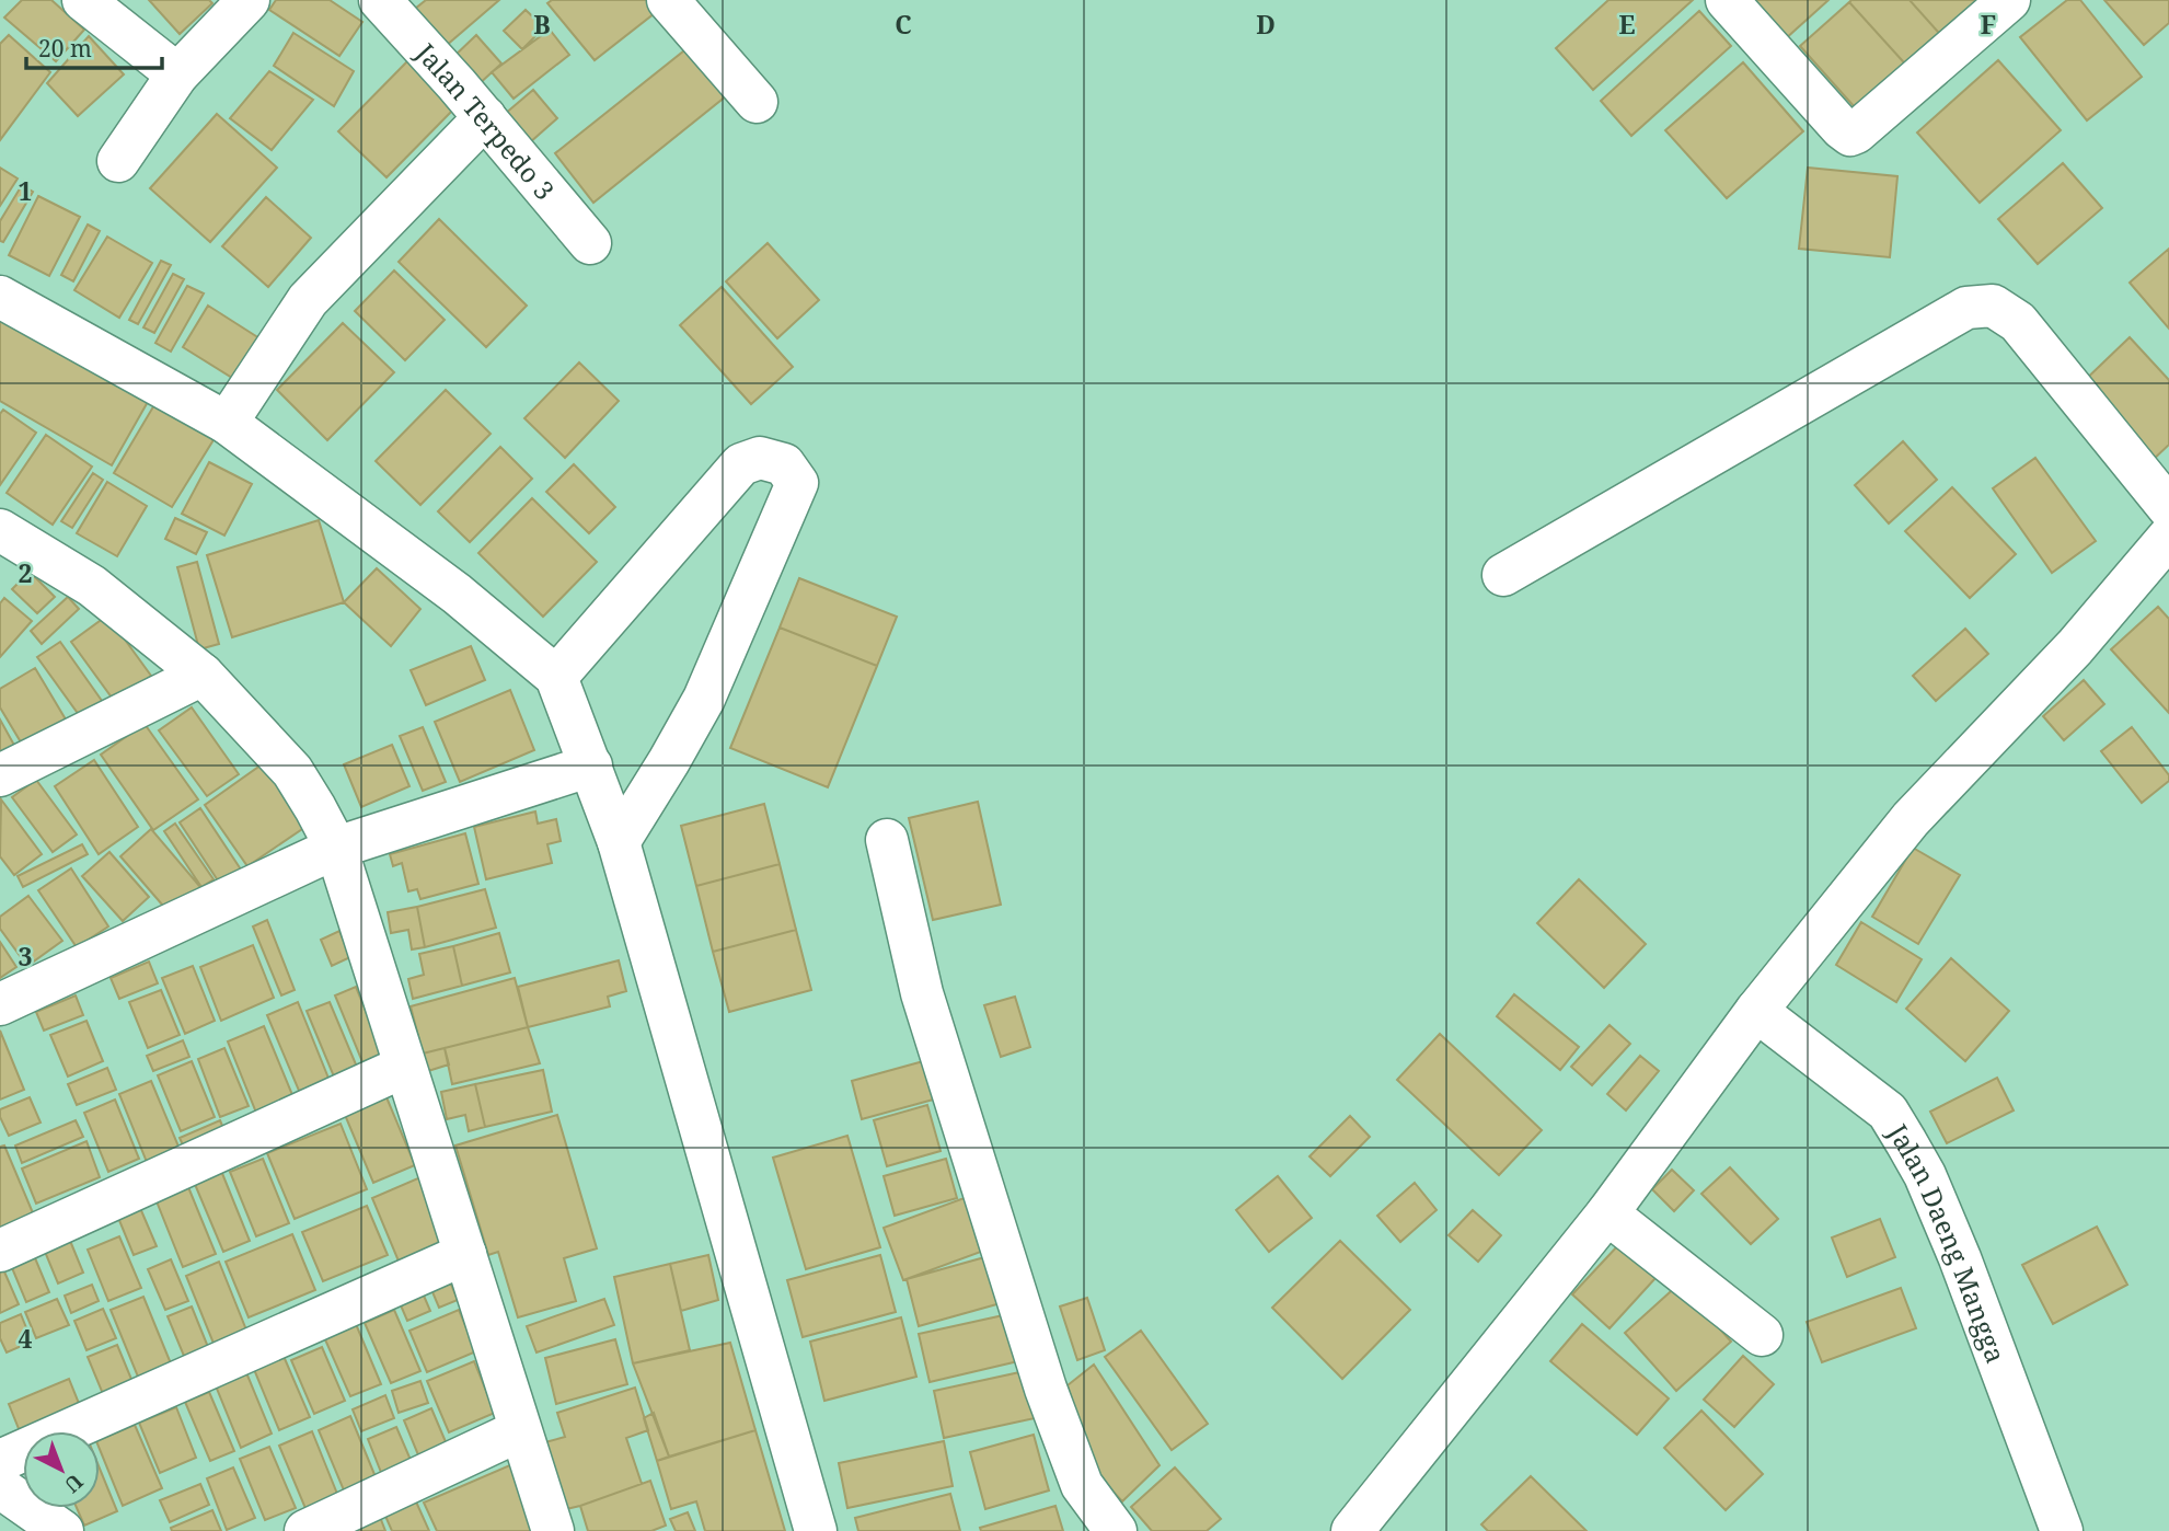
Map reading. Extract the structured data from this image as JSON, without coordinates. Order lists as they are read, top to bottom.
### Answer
{
  "streets": {
    "street": ["Jalan Terpedo 3", "Jalan Daeng Mangga"]
  },
  "scale_bar": "20 m",
  "north": "bottom right",
  "grid": {
    "columns": [
      "B",
      "C",
      "D",
      "E",
      "F"
    ],
    "rows": [
      "1",
      "2",
      "3",
      "4"
    ]
  }
}
